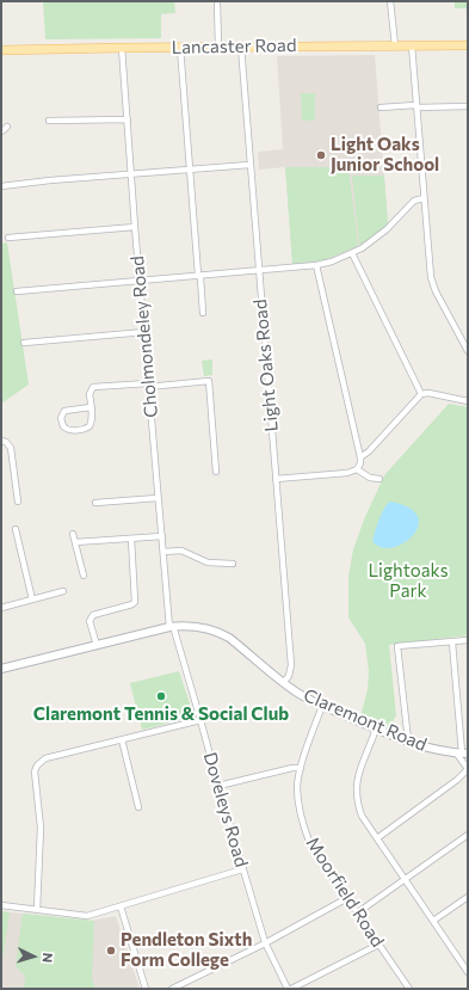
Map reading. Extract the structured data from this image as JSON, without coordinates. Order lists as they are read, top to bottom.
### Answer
{
  "streets": {
    "main road": ["Lancaster Road", "Claremont Road"],
    "street": [
      "Cholmondeley Road",
      "Light Oaks Road",
      "Doveleys Road",
      "Moorfield Road"
    ]
  },
  "crossings": [
    ["Lancaster Road", "Cholmondeley Road"],
    ["Lancaster Road", "Light Oaks Road"],
    ["Cholmondeley Road", "Claremont Road"],
    ["Cholmondeley Road", "Doveleys Road"],
    ["Light Oaks Road", "Claremont Road"],
    ["Claremont Road", "Doveleys Road"],
    ["Claremont Road", "Moorfield Road"]
  ],
  "parks": ["Lightoaks Park"],
  "places": ["Light Oaks Junior School", "Claremont Tennis & Social Club", "Pendleton Sixth Form College"],
  "north": "right"
}
